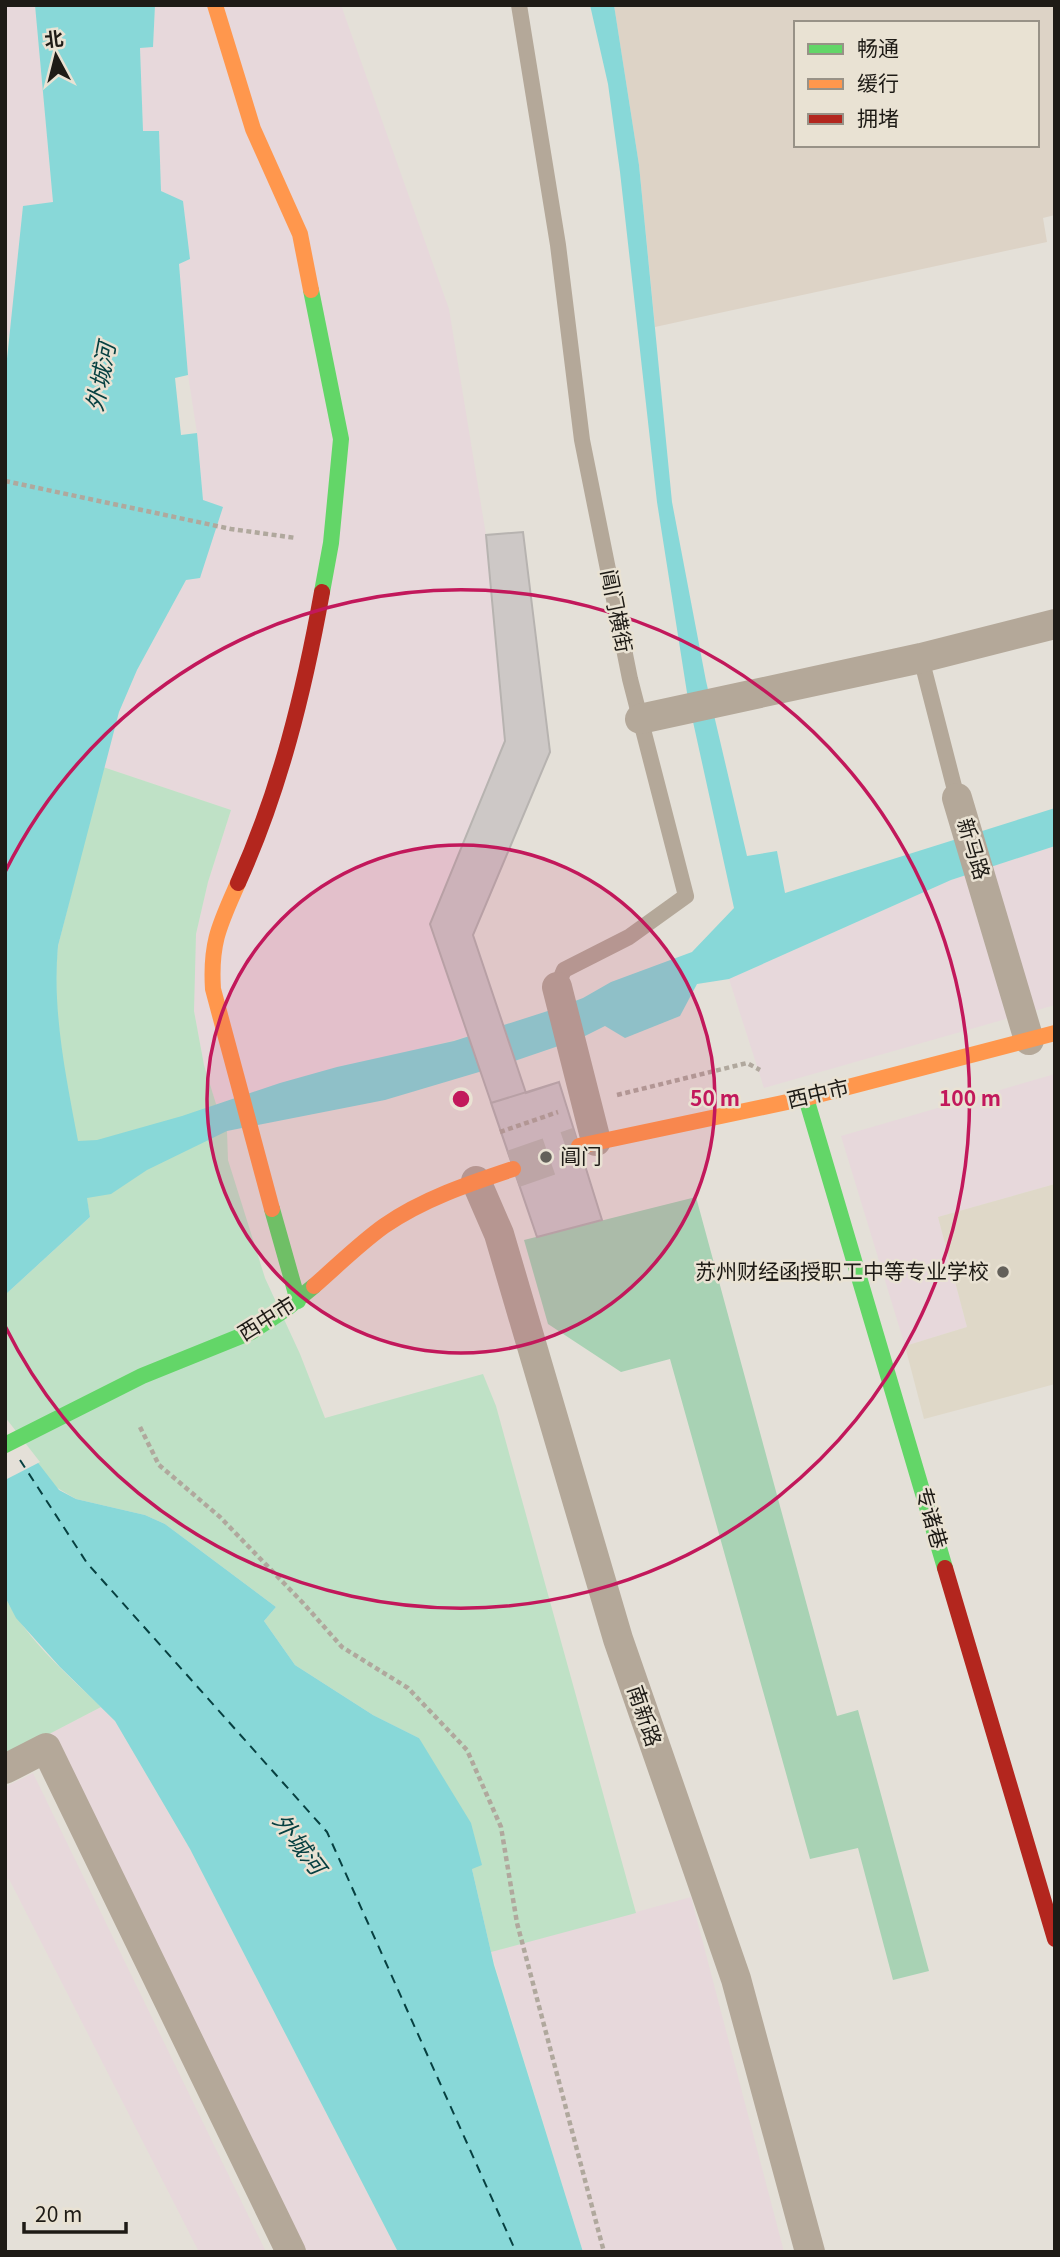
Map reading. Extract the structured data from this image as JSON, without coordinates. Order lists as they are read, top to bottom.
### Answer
{
  "streets": {
    "street": [
      "阊门横街",
      "新马路",
      "西中市",
      "专诸巷",
      "南新路"
    ]
  },
  "crossings": [
    ["阊门横街", "西中市"],
    ["新马路", "西中市"],
    ["西中市", "专诸巷"],
    ["西中市", "南新路"]
  ],
  "water": ["外城河"],
  "places": ["阊门", "苏州财经函授职工中等专业学校"],
  "legend": ["畅通", "缓行", "拥堵"],
  "scale_bar": "20 m",
  "north": "top",
  "rings": ["50 m", "100 m"]
}
